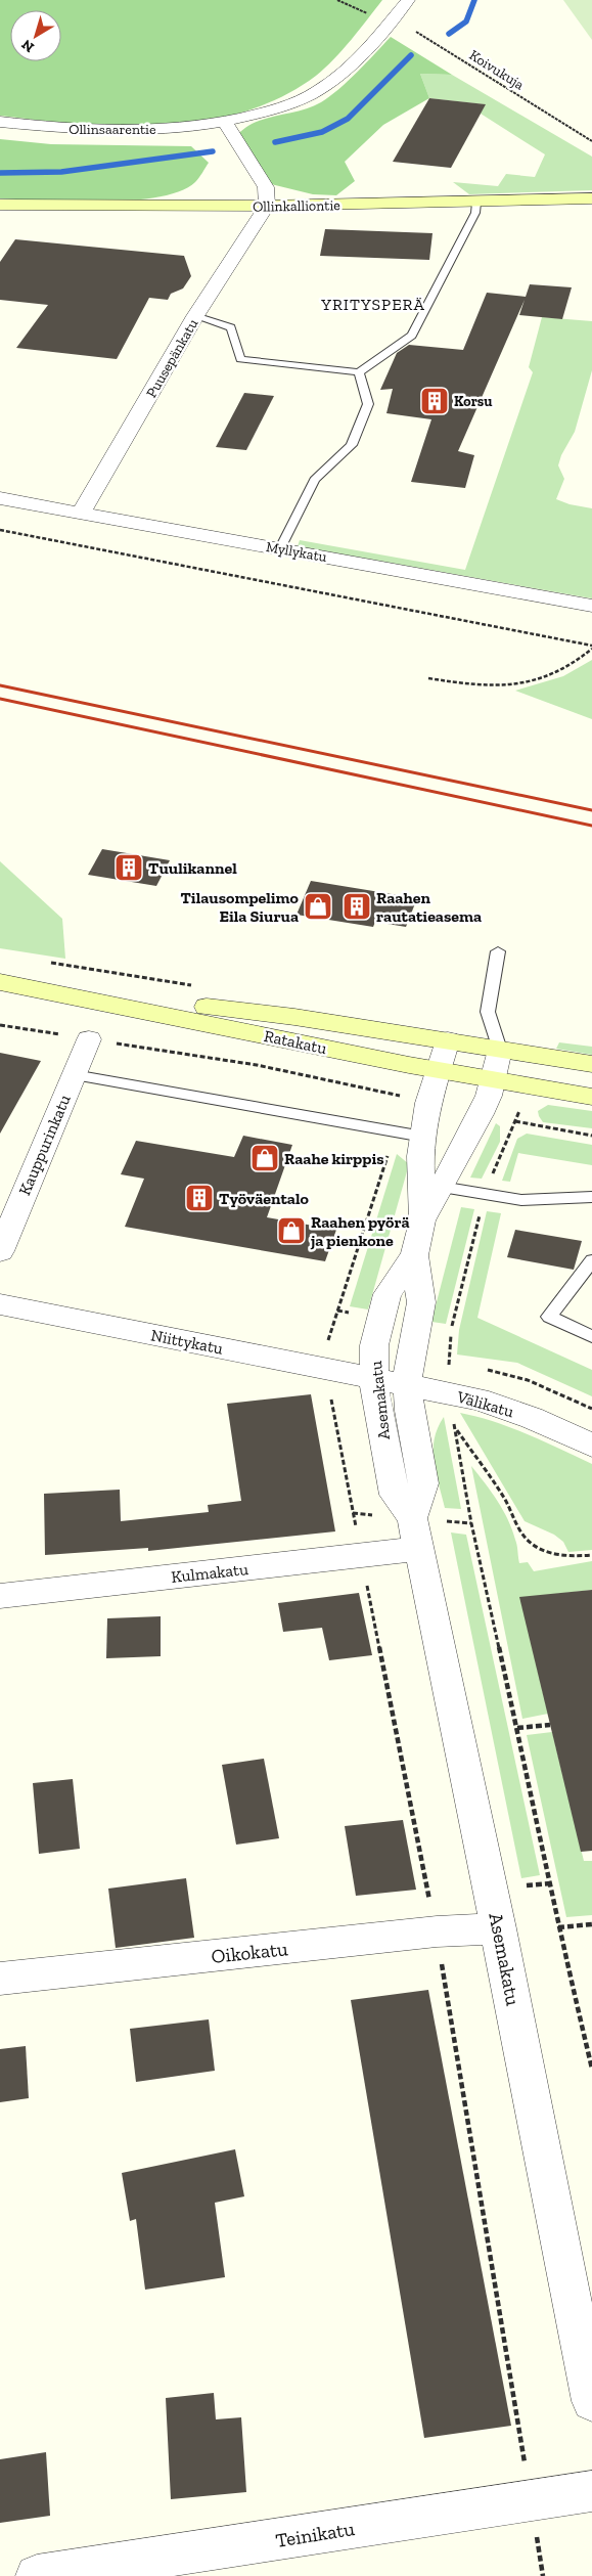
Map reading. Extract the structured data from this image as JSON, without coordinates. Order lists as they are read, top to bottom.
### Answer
{
  "streets": {
    "main road": ["Ollinkalliontie", "Ratakatu"],
    "street": [
      "Ollinsaarentie",
      "Puusepänkatu",
      "Myllykatu",
      "Kauppurinkatu",
      "Niittykatu",
      "Asemakatu",
      "Välikatu",
      "Kulmakatu",
      "Oikokatu",
      "Teinikatu"
    ],
    "path": ["Koivukuja"]
  },
  "crossings": [
    ["Koivukuja", "Ollinsaarentie"],
    ["Ollinkalliontie", "Puusepänkatu"],
    ["Puusepänkatu", "Myllykatu"],
    ["Ratakatu", "Asemakatu"],
    ["Niittykatu", "Asemakatu"],
    ["Niittykatu", "Välikatu"],
    ["Asemakatu", "Välikatu"],
    ["Asemakatu", "Kulmakatu"],
    ["Asemakatu", "Oikokatu"]
  ],
  "districts": ["YRITYSPERÄ"],
  "places": {
    "building": [
      "Korsu",
      "Tuulikannel",
      "Raahen rautatieasema",
      "Työväentalo"
    ],
    "shop": ["Tilausompelimo Eila Siurua", "Raahe kirppis", "Raahen pyörä ja pienkone"]
  },
  "north": "bottom left"
}
